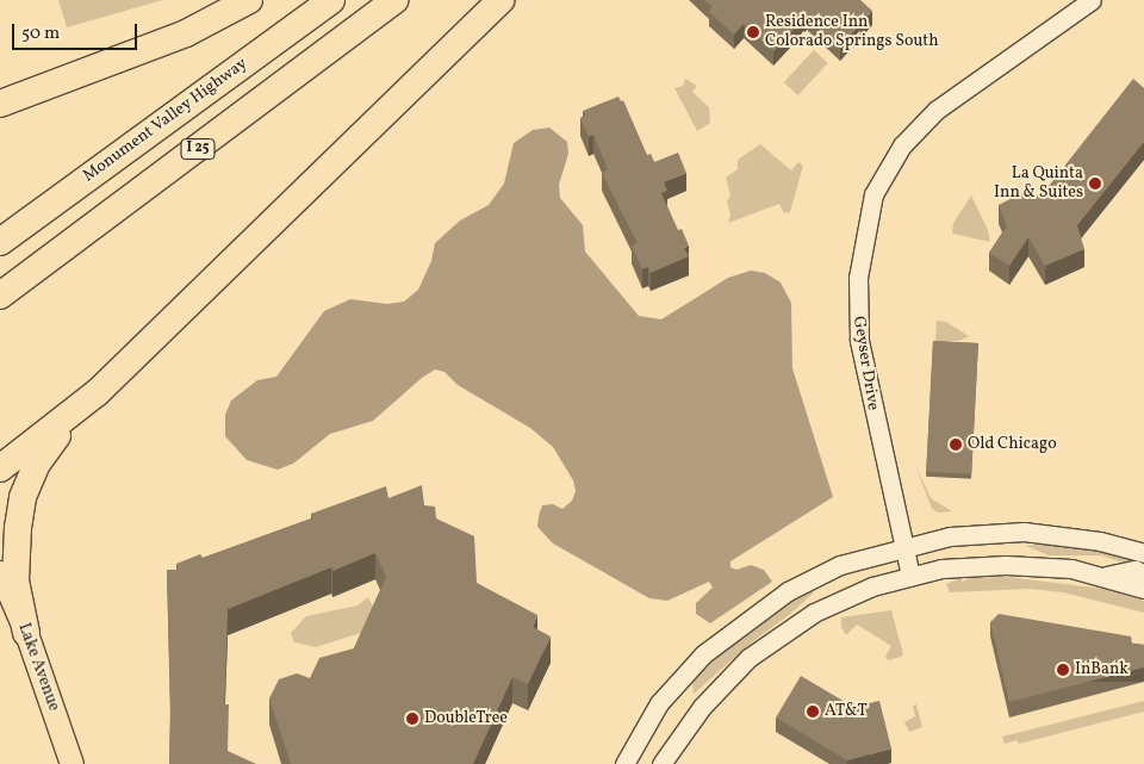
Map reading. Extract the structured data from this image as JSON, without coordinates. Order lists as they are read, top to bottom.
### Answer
{
  "streets": {
    "highway": ["Monument Valley Highway", "I 25"],
    "main road": ["Lake Avenue"],
    "street": ["Geyser Drive"]
  },
  "places": [
    "Residence Inn Colorado Springs South",
    "La Quinta Inn & Suites",
    "Old Chicago",
    "InBank",
    "AT&T",
    "DoubleTree"
  ],
  "scale_bar": "50 m"
}
